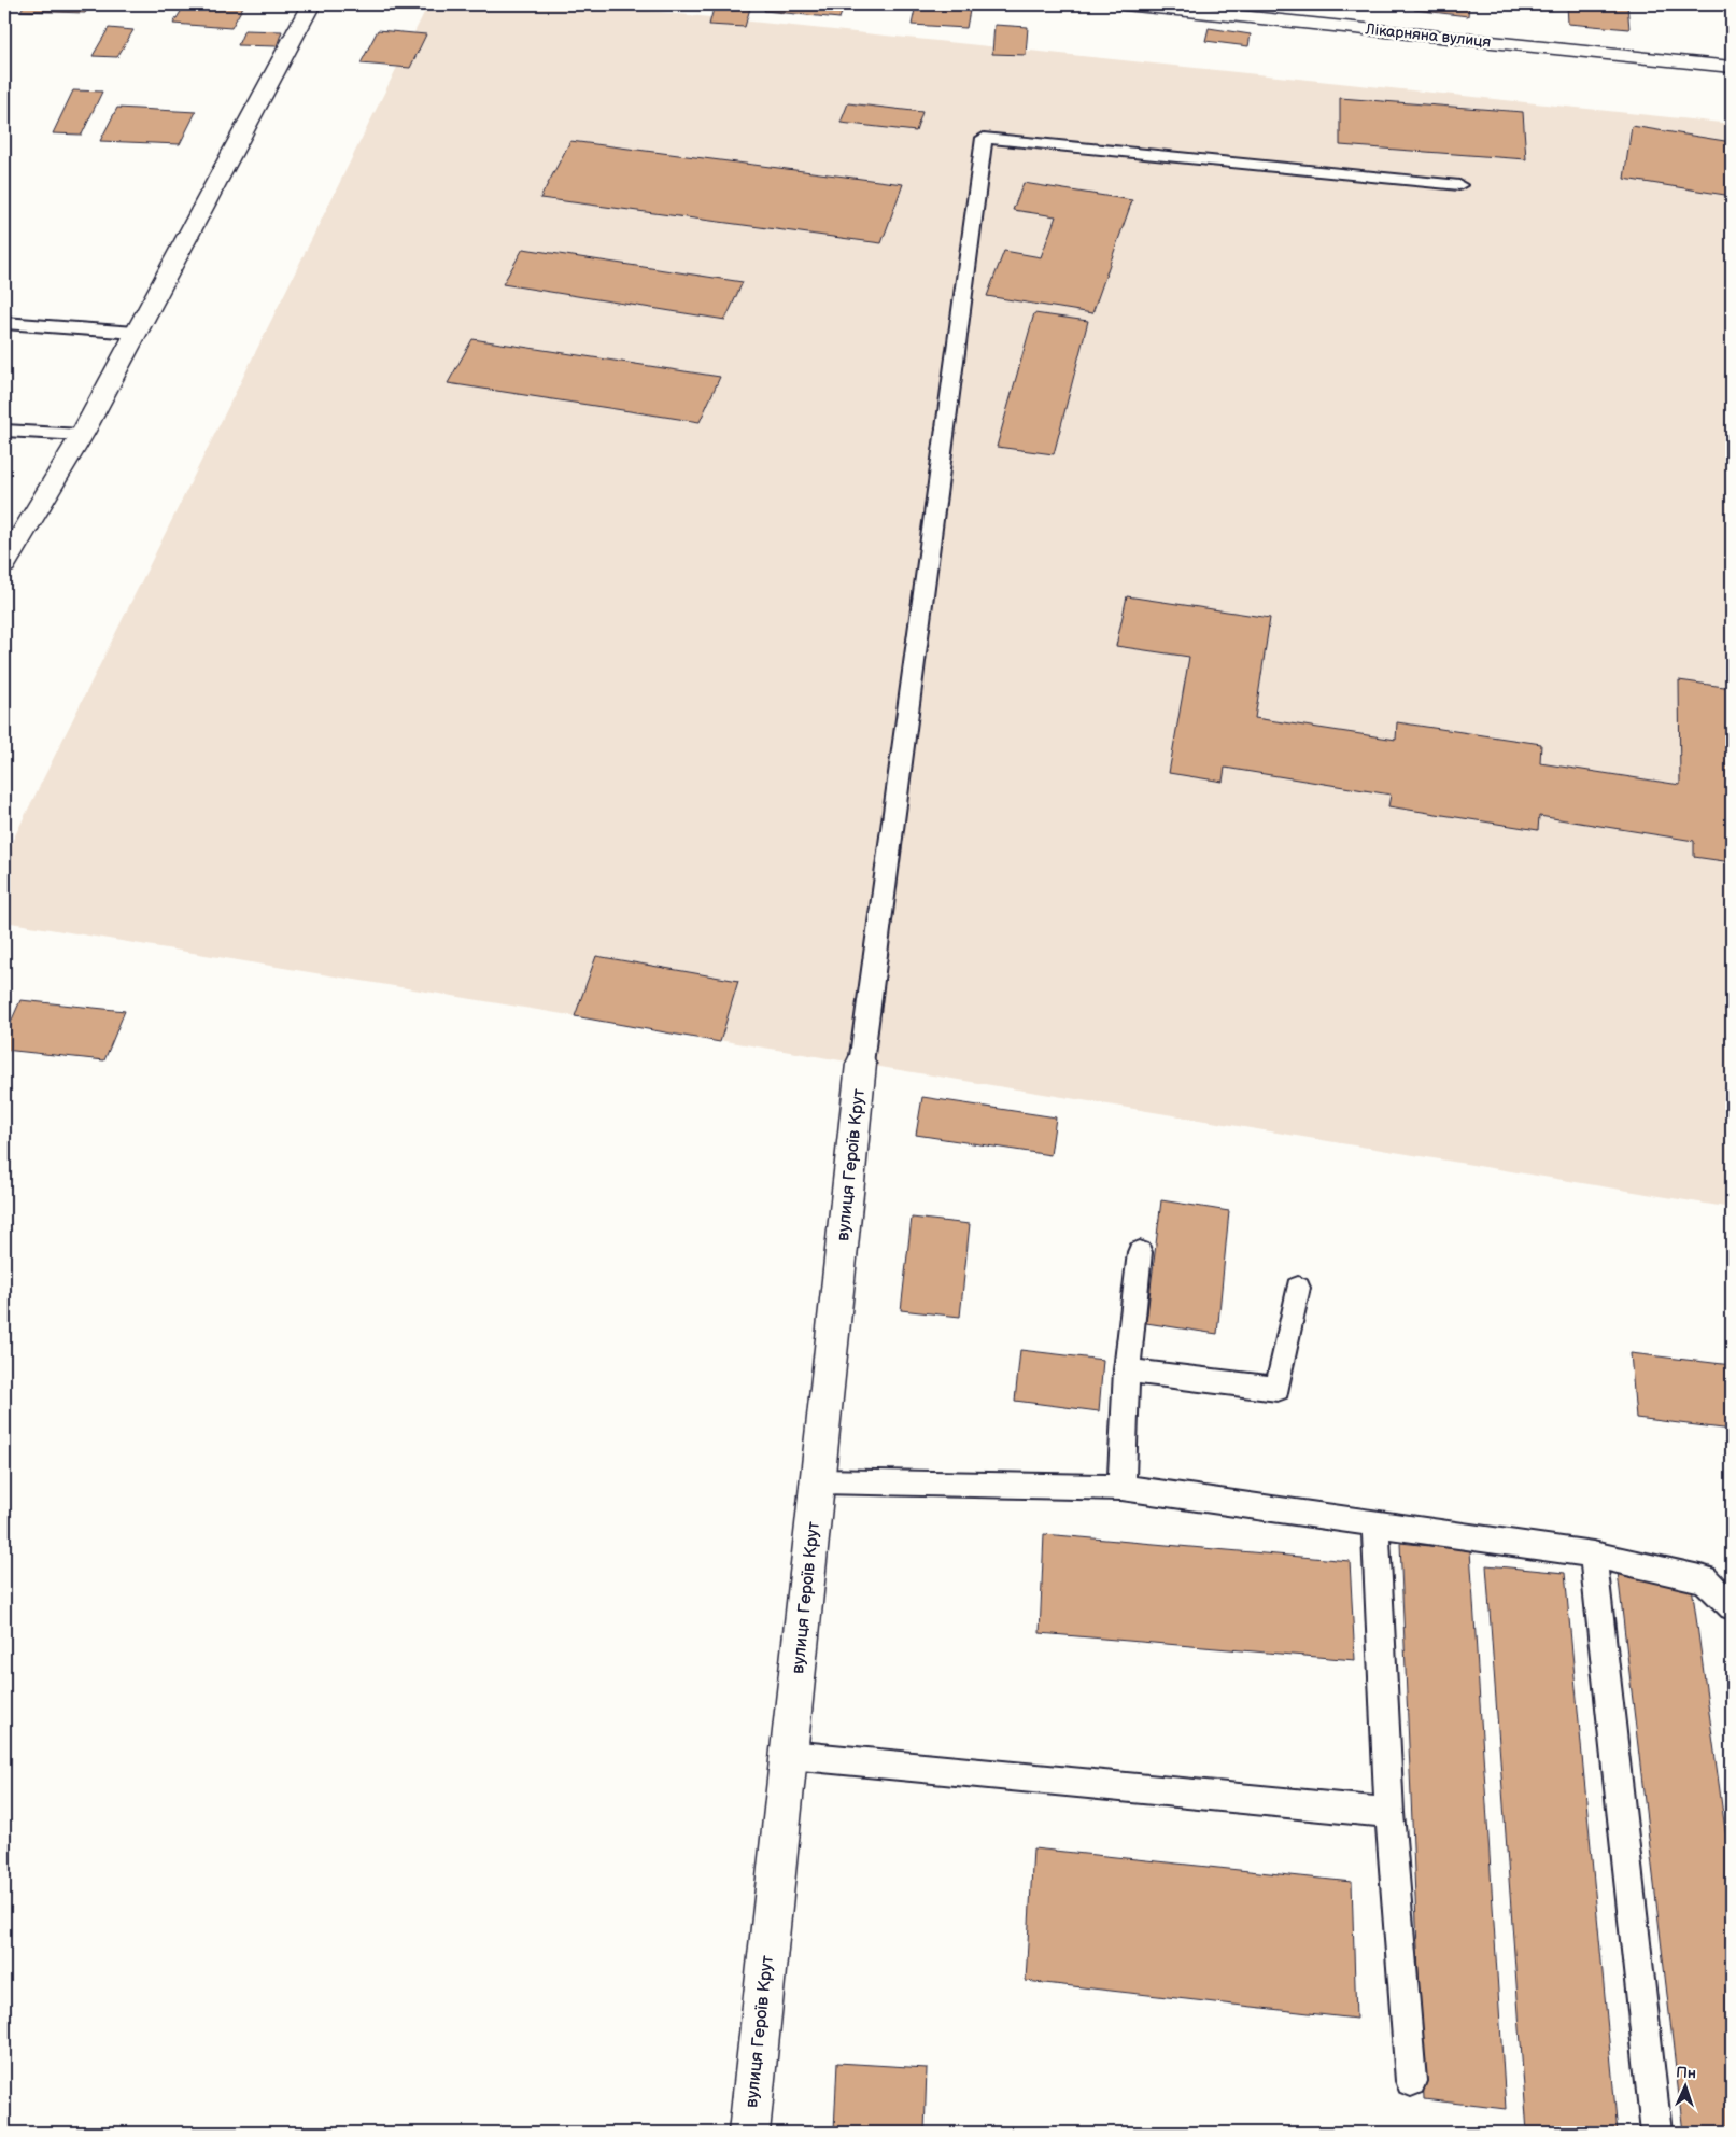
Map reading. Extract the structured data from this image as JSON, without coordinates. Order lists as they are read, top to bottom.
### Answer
{
  "streets": {
    "street": ["Лікарняна вулиця", "вулиця Героїв Крут"]
  },
  "north": "top"
}
